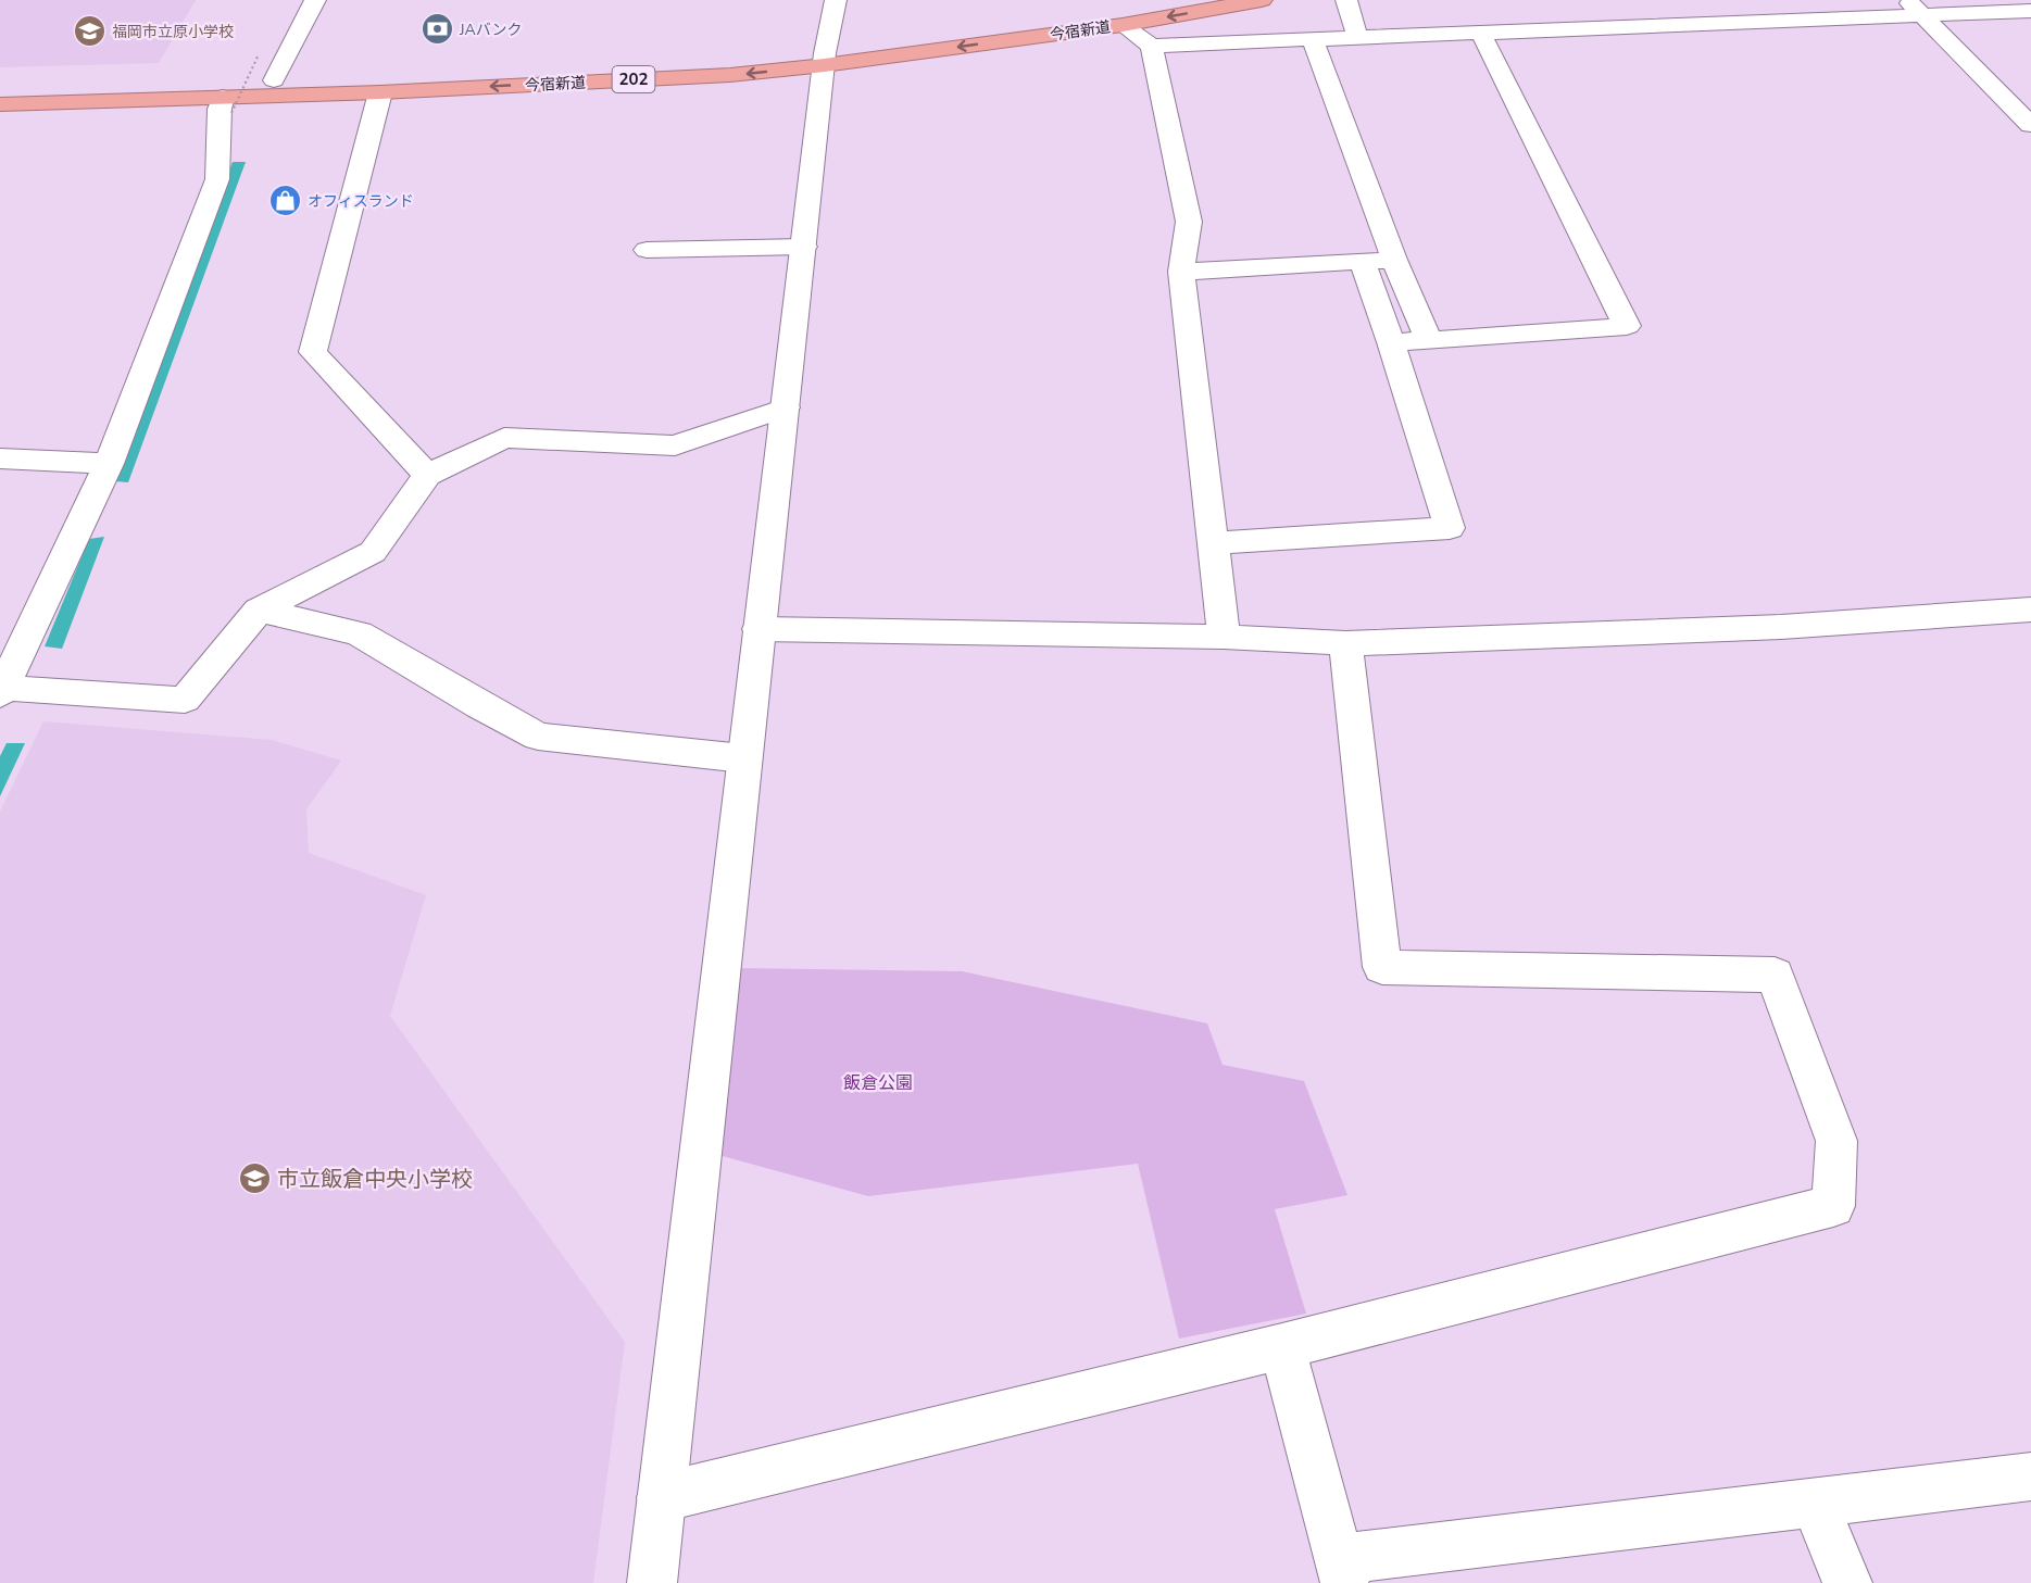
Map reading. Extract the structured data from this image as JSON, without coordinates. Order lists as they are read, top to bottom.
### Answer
{
  "streets": {
    "highway": ["今宿新道", "202"]
  },
  "parks": ["飯倉公園"],
  "places": {
    "bank": ["JAバンク"],
    "school or university": ["福岡市立原小学校", "市立飯倉中央小学校"],
    "shop": ["オフィスランド"]
  }
}
